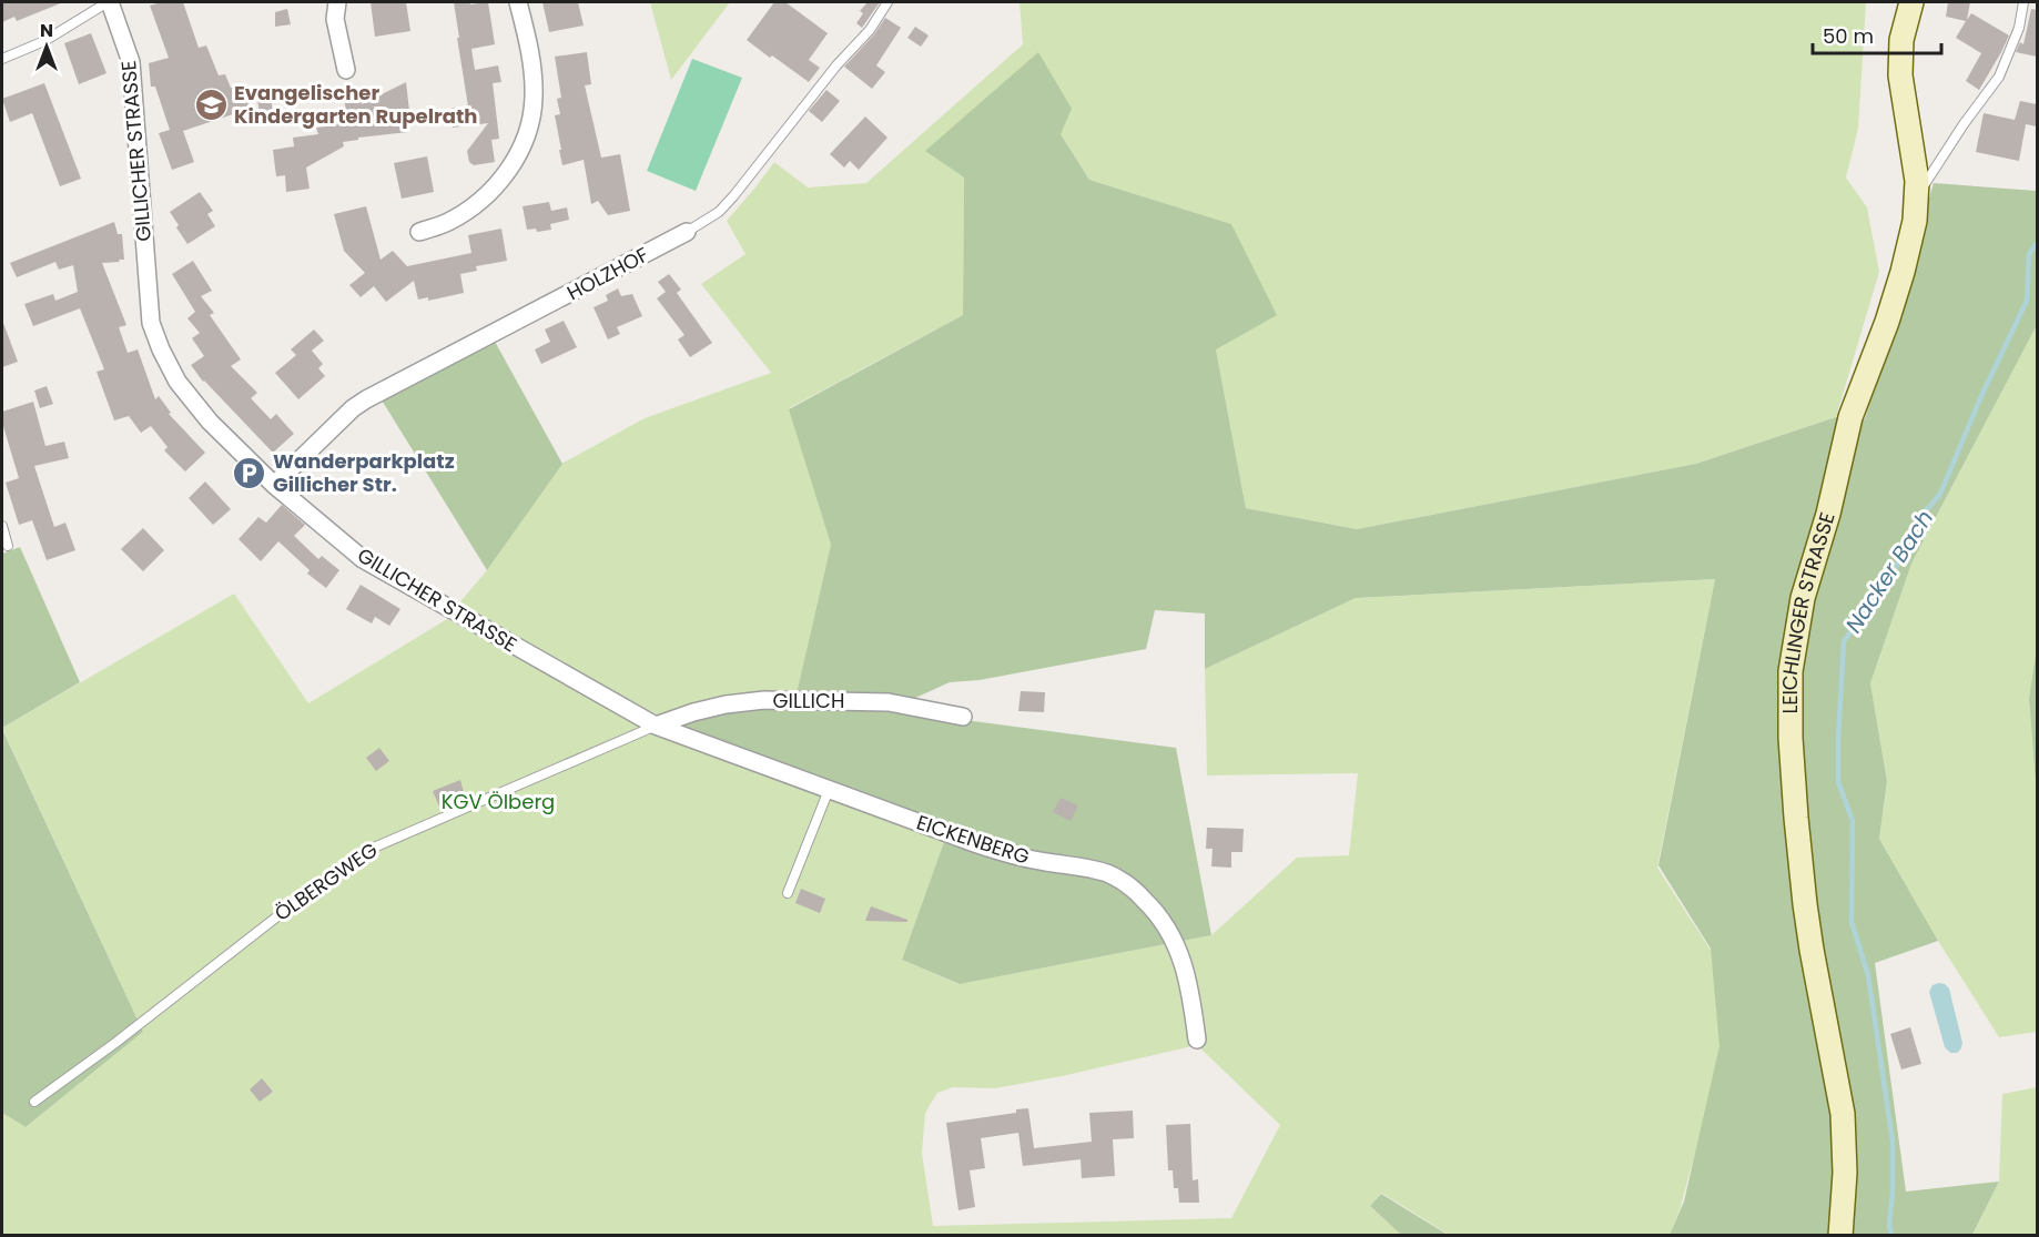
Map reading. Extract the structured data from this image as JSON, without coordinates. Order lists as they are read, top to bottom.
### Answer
{
  "streets": {
    "main road": ["LEICHLINGER STRASSE"],
    "street": [
      "GILLICHER STRASSE",
      "HOLZHOF",
      "GILLICH",
      "EICKENBERG"
    ],
    "lane": ["ÖLBERGWEG"]
  },
  "crossings": [
    ["GILLICHER STRASSE", "HOLZHOF"],
    ["GILLICHER STRASSE", "GILLICH"],
    ["GILLICHER STRASSE", "EICKENBERG"],
    ["GILLICHER STRASSE", "ÖLBERGWEG"],
    ["GILLICH", "EICKENBERG"],
    ["GILLICH", "ÖLBERGWEG"],
    ["EICKENBERG", "ÖLBERGWEG"]
  ],
  "water": ["Nacker Bach"],
  "parks": ["KGV Ölberg"],
  "places": {
    "school or university": ["Evangelischer Kindergarten Rupelrath"],
    "parking": ["Wanderparkplatz Gillicher Str."]
  },
  "scale_bar": "50 m",
  "north": "top"
}
